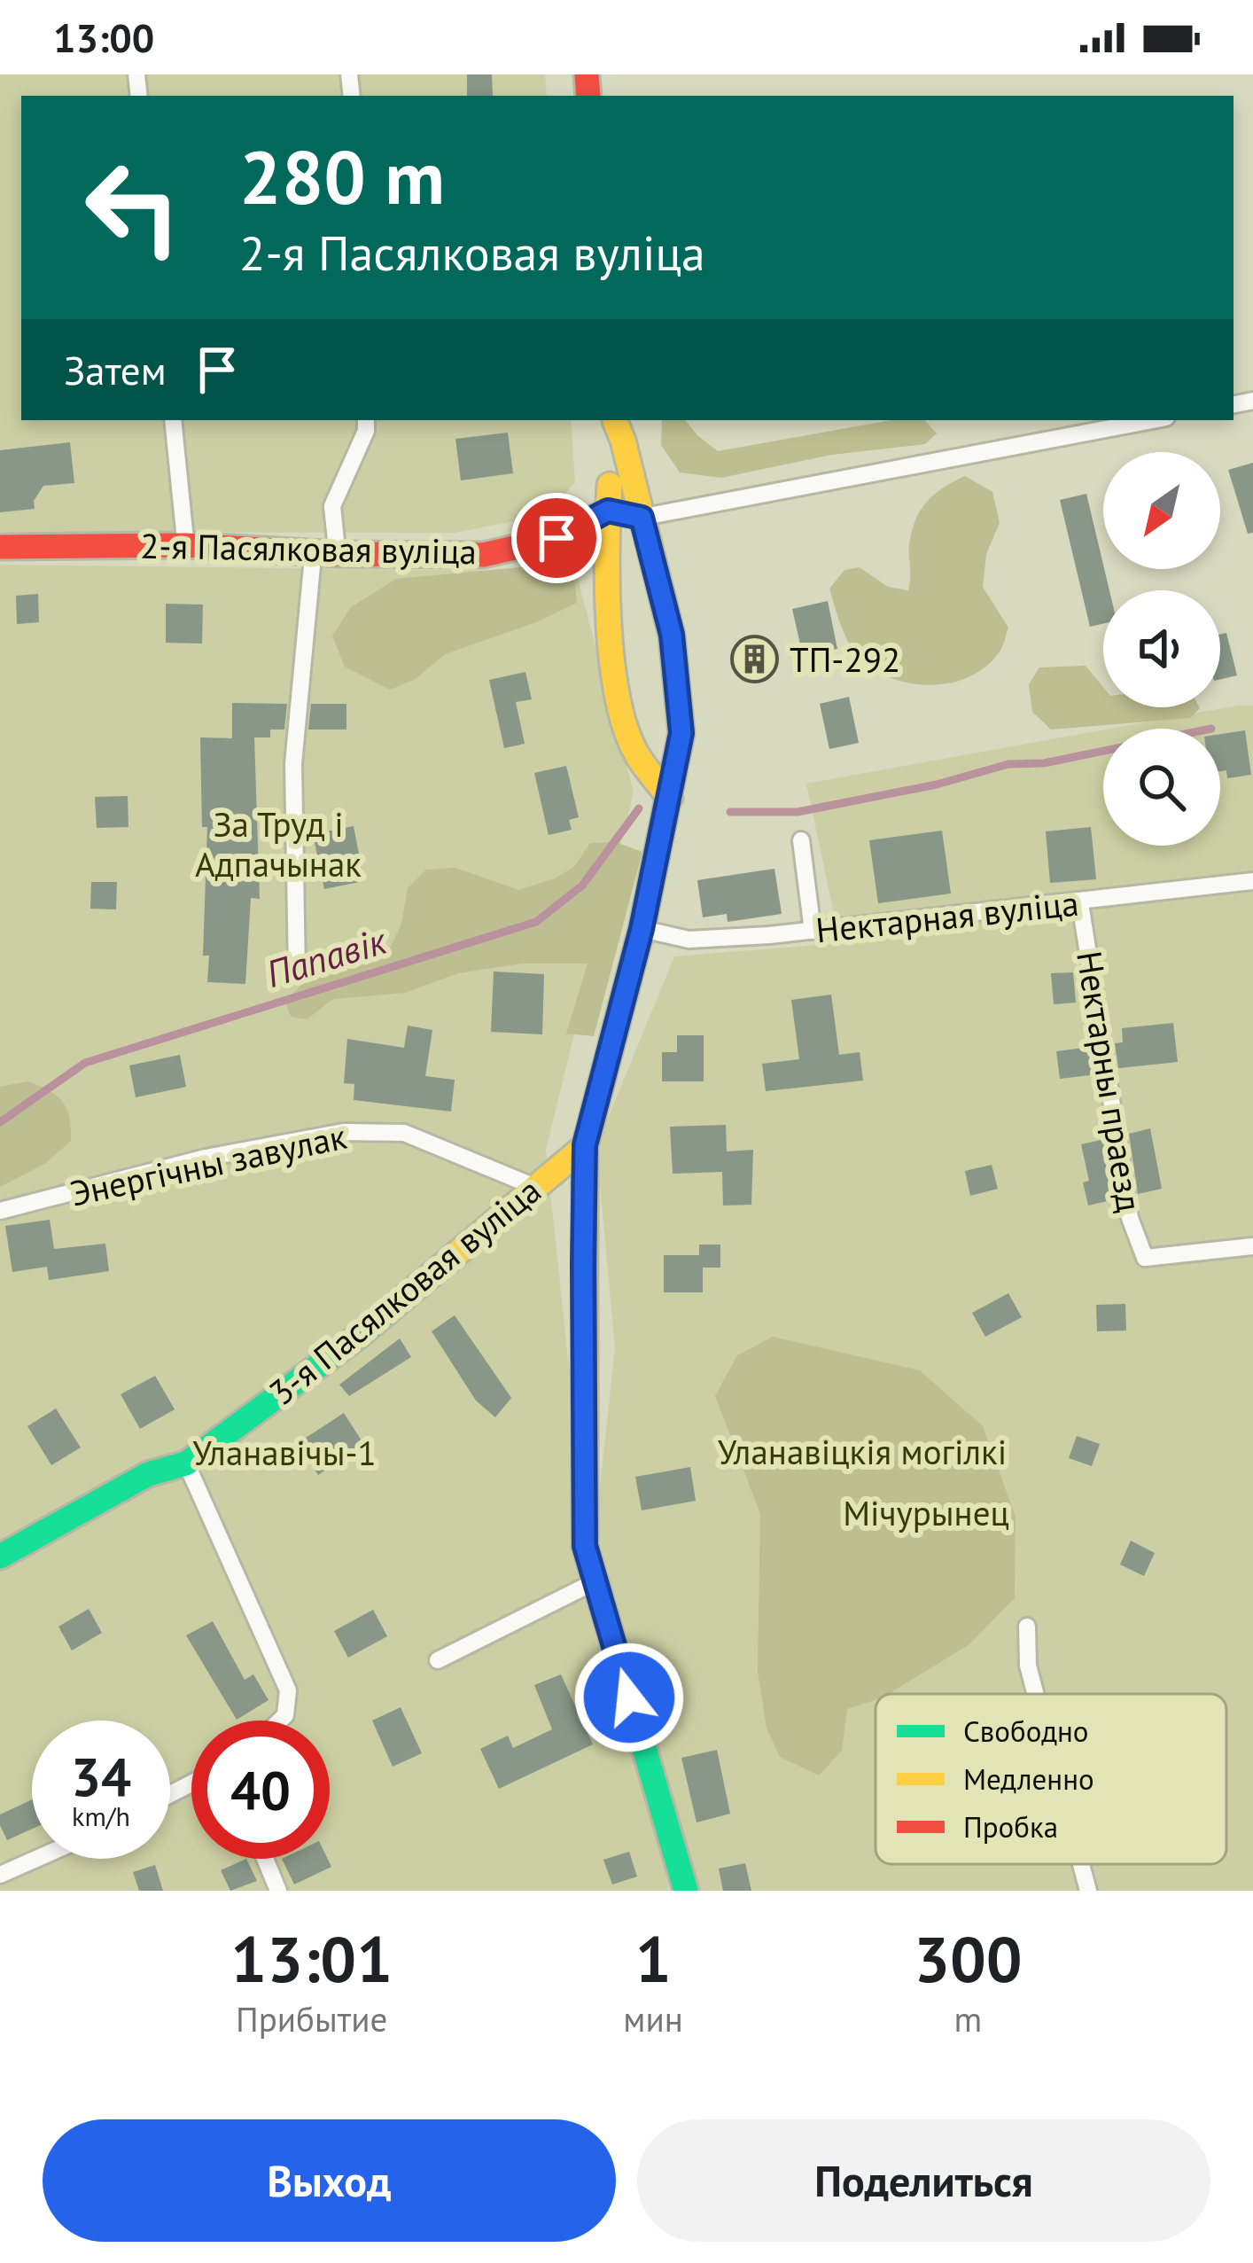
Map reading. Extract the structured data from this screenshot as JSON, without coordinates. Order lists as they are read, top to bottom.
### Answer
{
  "streets": {
    "street": ["2-я Пасялковая вуліца", "3-я Пасялковая вуліца"],
    "lane": ["Нектарная вуліца", "Нектарны праезд", "Энергічны завулак"]
  },
  "crossings": [
    ["Нектарная вуліца", "Нектарны праезд"],
    ["Энергічны завулак", "3-я Пасялковая вуліца"]
  ],
  "water": ["Папавік"],
  "parks": [
    "За Труд і Адпачынак",
    "Уланавіцкія могілкі",
    "Уланавічы-1",
    "Мічурынец"
  ],
  "places": {
    "building": ["ТП-292"]
  },
  "legend": ["Свободно", "Медленно", "Пробка"],
  "north": "bottom left",
  "page": {
    "status": "13:00",
    "turn": ["280 m", "2-я Пасялковая вуліца"],
    "then": "Затем",
    "speed": "34 km/h",
    "limit": "40",
    "eta": [
      "13:01",
      "Прибытие",
      "1",
      "мин",
      "300",
      "m"
    ],
    "buttons": ["Выход", "Поделиться"]
  }
}
